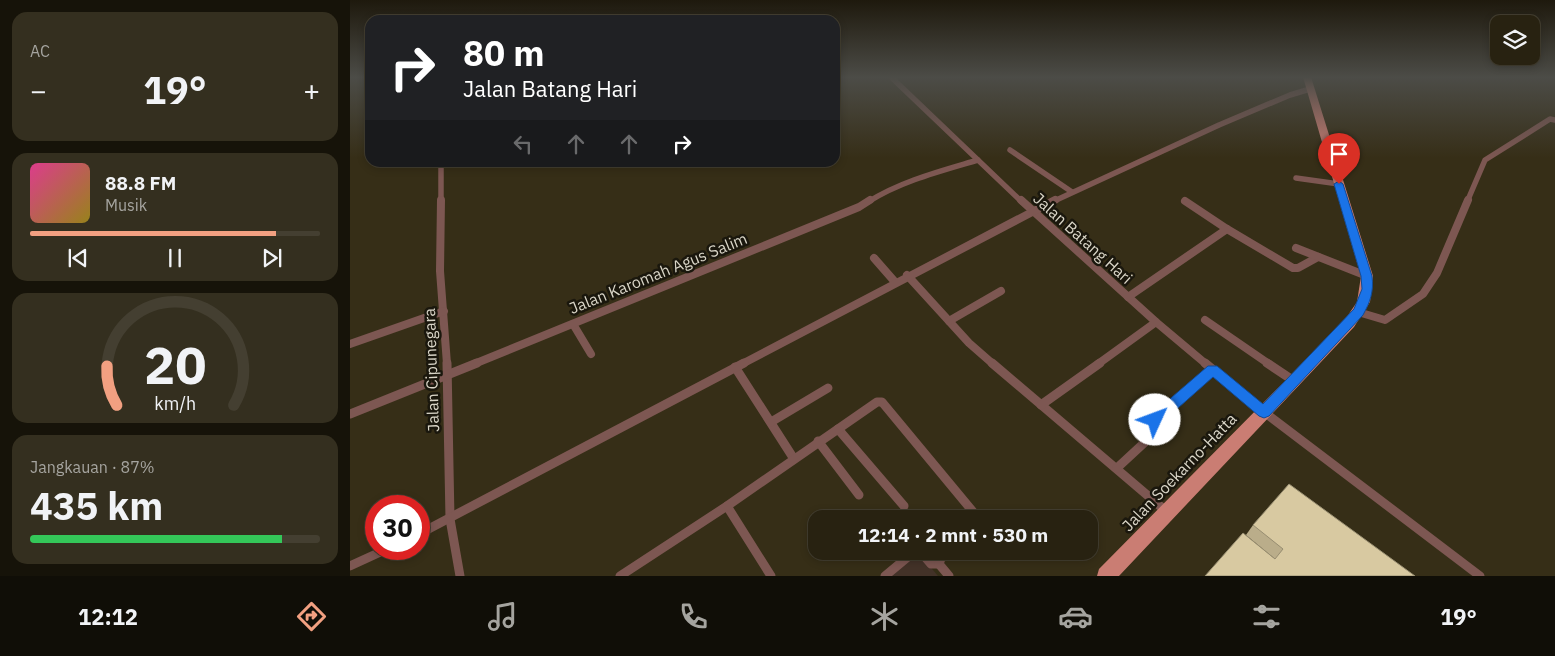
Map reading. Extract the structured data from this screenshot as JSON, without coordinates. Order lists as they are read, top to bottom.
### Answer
{
  "streets": {
    "main road": ["Jalan Soekarno-Hatta"],
    "street": ["Jalan Batang Hari", "Jalan Karomah Agus Salim", "Jalan Cipunegara"]
  },
  "crossings": [
    ["Jalan Batang Hari", "Jalan Karomah Agus Salim"],
    ["Jalan Batang Hari", "Jalan Soekarno-Hatta"],
    ["Jalan Karomah Agus Salim", "Jalan Cipunegara"]
  ],
  "page": {
    "tile": [
      "AC",
      ["Jangkauan · 87%", "435 km"]
    ],
    "turn": ["80 m", "Jalan Batang Hari"],
    "heat": ["−", "19°", "+"],
    "song": ["88.8 FM", "Musik"],
    "limit": "30",
    "trip": "12:14 · 2 mnt · 530 m",
    "tabs": ["12:12", "19°"],
    "gauge": ["20", "km/h"]
  }
}
